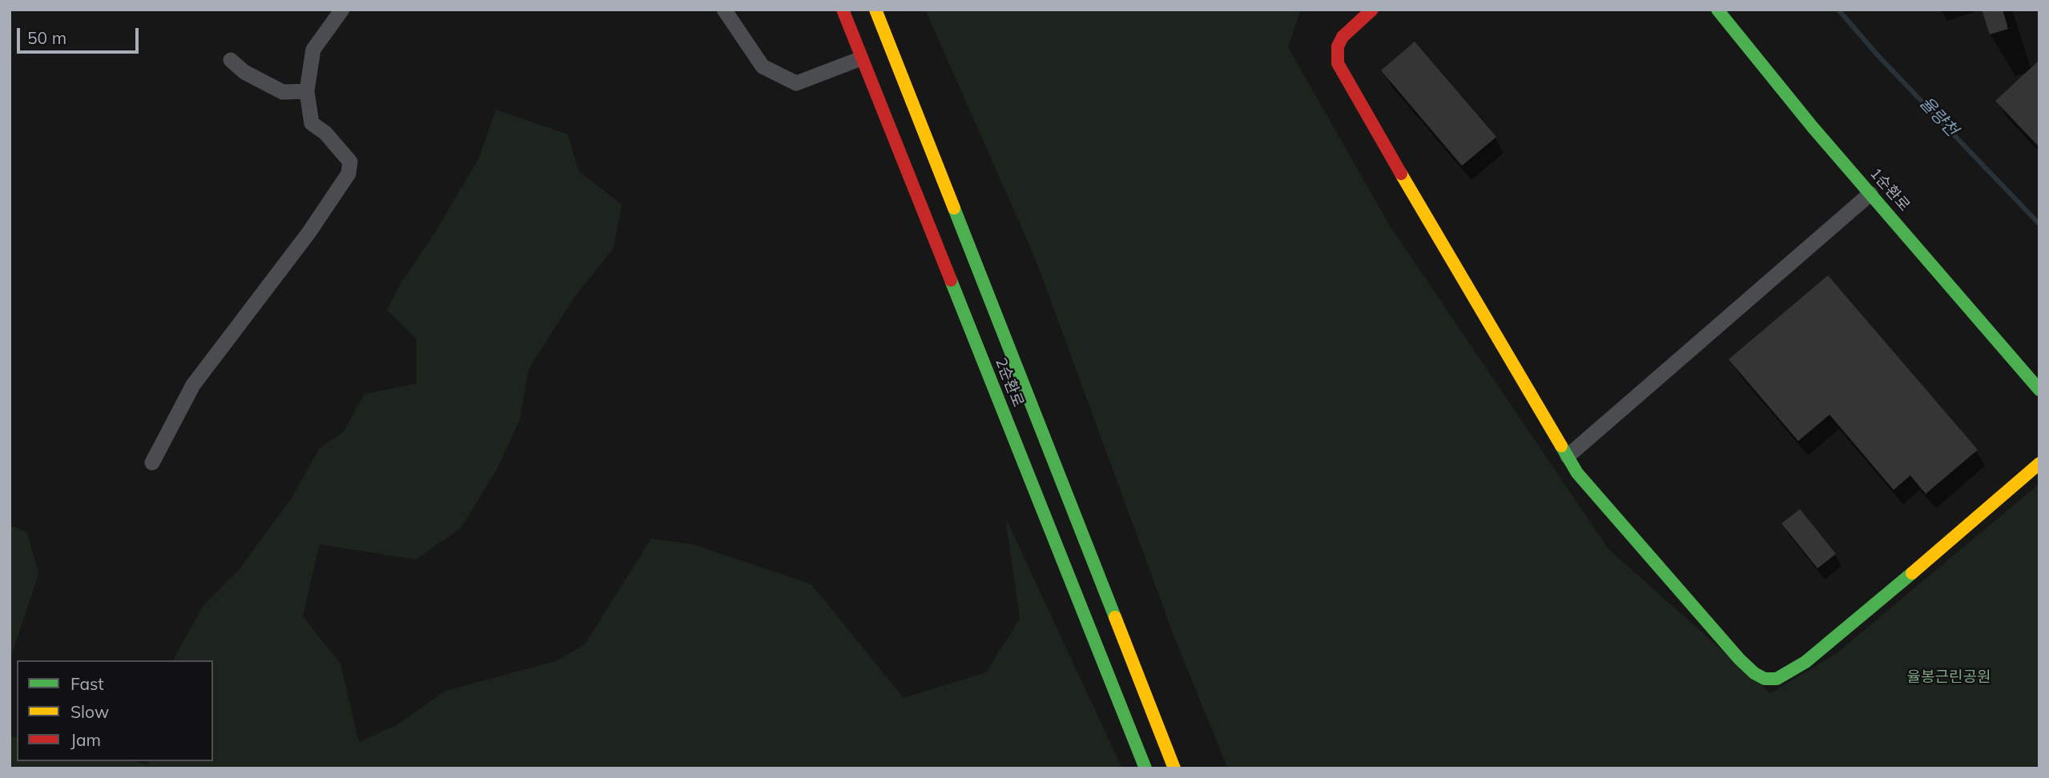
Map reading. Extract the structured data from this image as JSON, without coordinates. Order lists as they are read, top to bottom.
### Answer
{
  "streets": {
    "street": ["1순환로", "2순환로"]
  },
  "water": ["율량천"],
  "parks": ["율봉근린공원"],
  "legend": ["Fast", "Slow", "Jam"],
  "scale_bar": "50 m"
}
